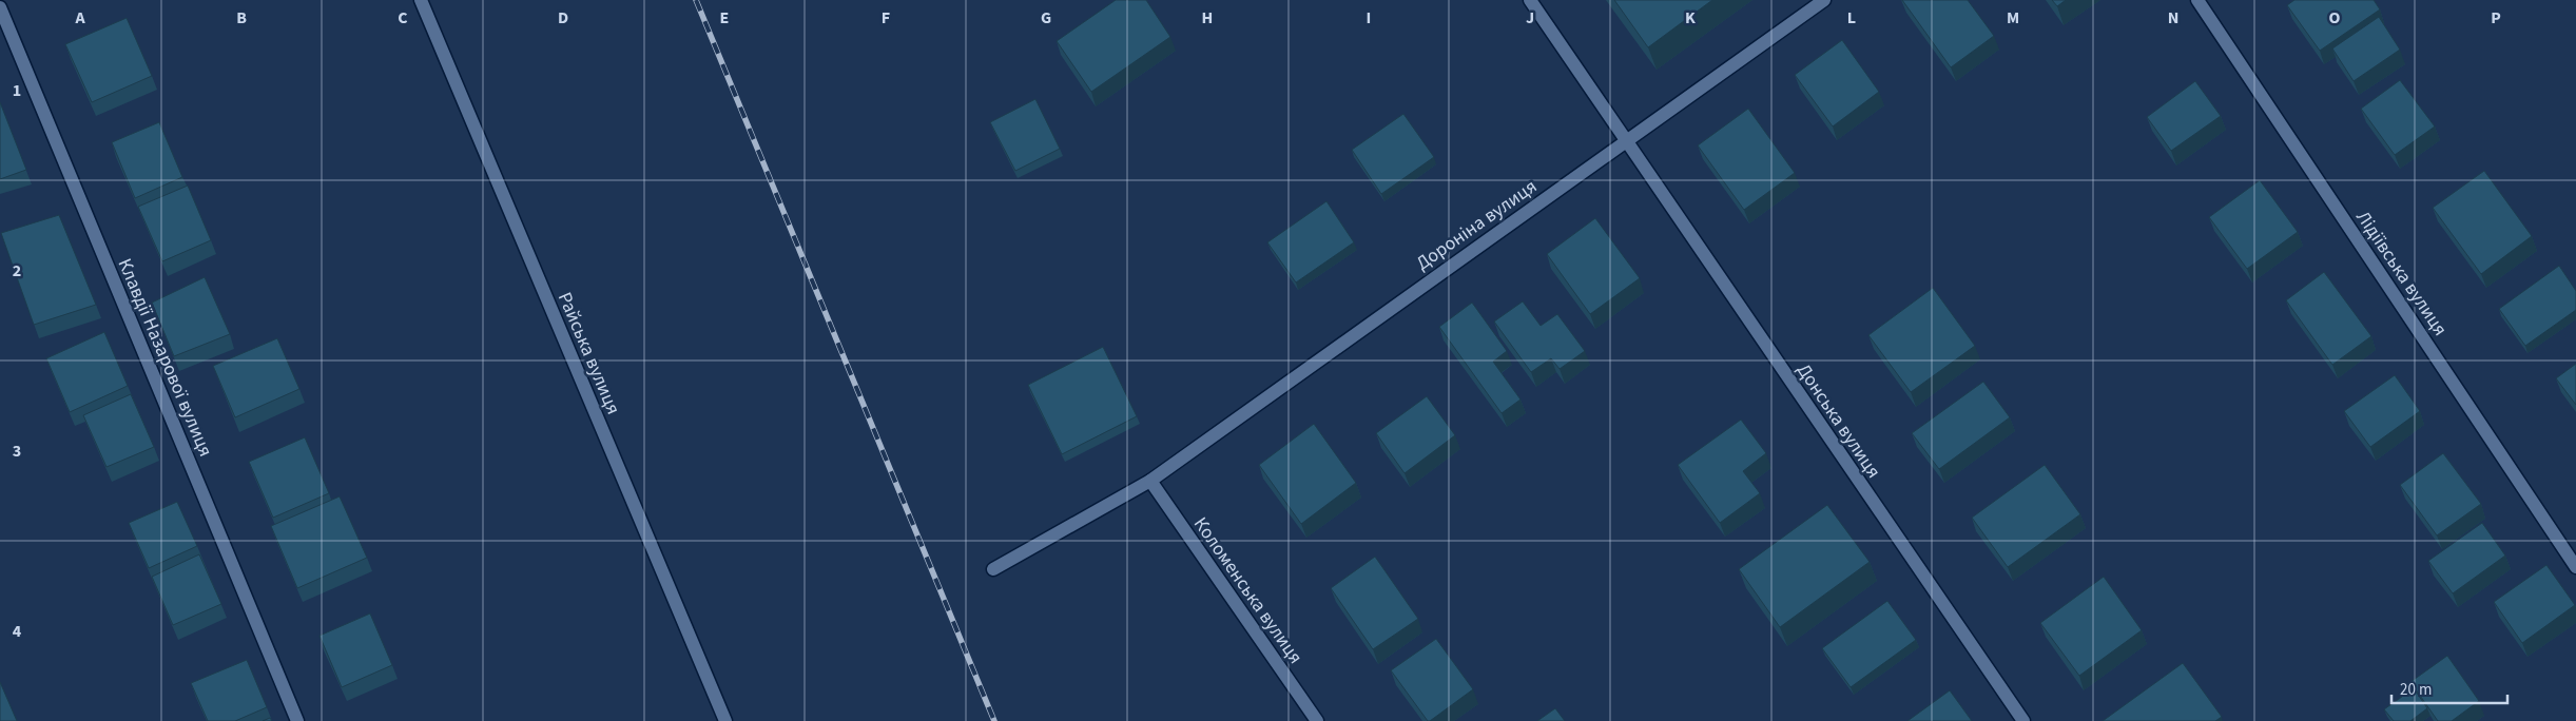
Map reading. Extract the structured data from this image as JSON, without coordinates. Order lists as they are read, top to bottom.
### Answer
{
  "streets": {
    "street": [
      "Дороніна вулиця",
      "Лідіївська вулиця",
      "Райська вулиця",
      "Клавдії Назарової вулиця",
      "Донська вулиця",
      "Коломенська вулиця"
    ]
  },
  "crossings": [
    ["Дороніна вулиця", "Донська вулиця"],
    ["Дороніна вулиця", "Коломенська вулиця"]
  ],
  "scale_bar": "20 m",
  "grid": {
    "columns": [
      "A",
      "B",
      "C",
      "D",
      "E",
      "F",
      "G",
      "H",
      "I",
      "J",
      "K",
      "L",
      "M",
      "N",
      "O",
      "P"
    ],
    "rows": [
      "1",
      "2",
      "3",
      "4"
    ]
  }
}
